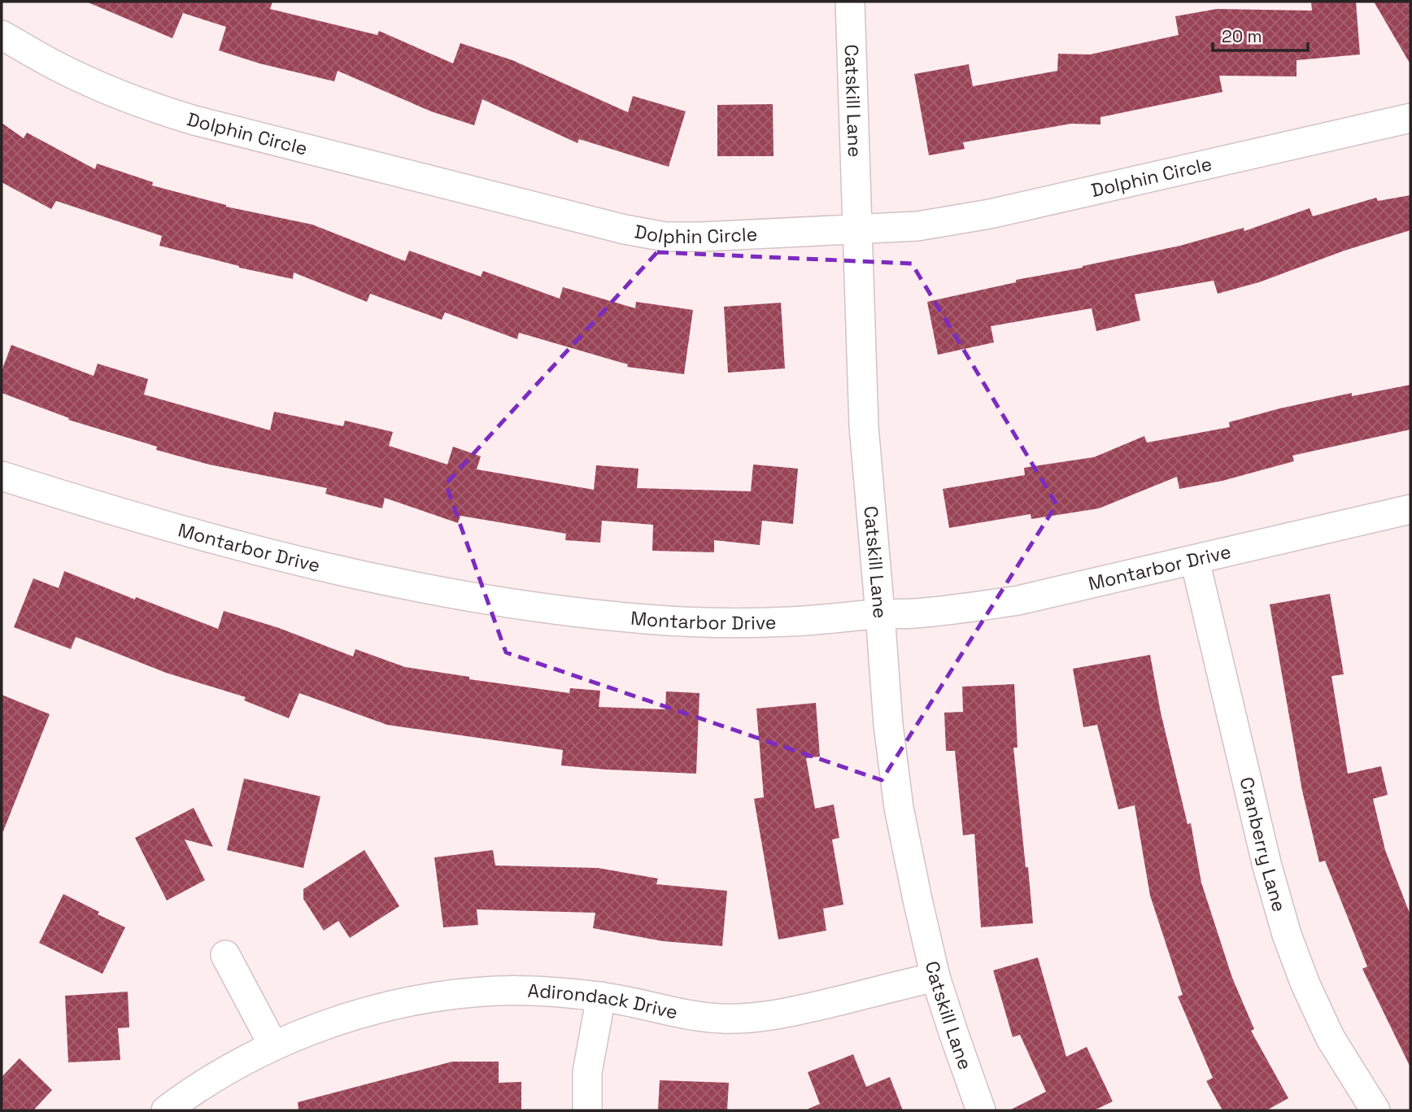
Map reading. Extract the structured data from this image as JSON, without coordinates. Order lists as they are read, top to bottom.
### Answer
{
  "streets": {
    "street": [
      "Catskill Lane",
      "Dolphin Circle",
      "Montarbor Drive",
      "Cranberry Lane",
      "Adirondack Drive"
    ]
  },
  "crossings": [
    ["Catskill Lane", "Dolphin Circle"],
    ["Catskill Lane", "Montarbor Drive"],
    ["Catskill Lane", "Adirondack Drive"],
    ["Montarbor Drive", "Cranberry Lane"]
  ],
  "scale_bar": "20 m"
}
